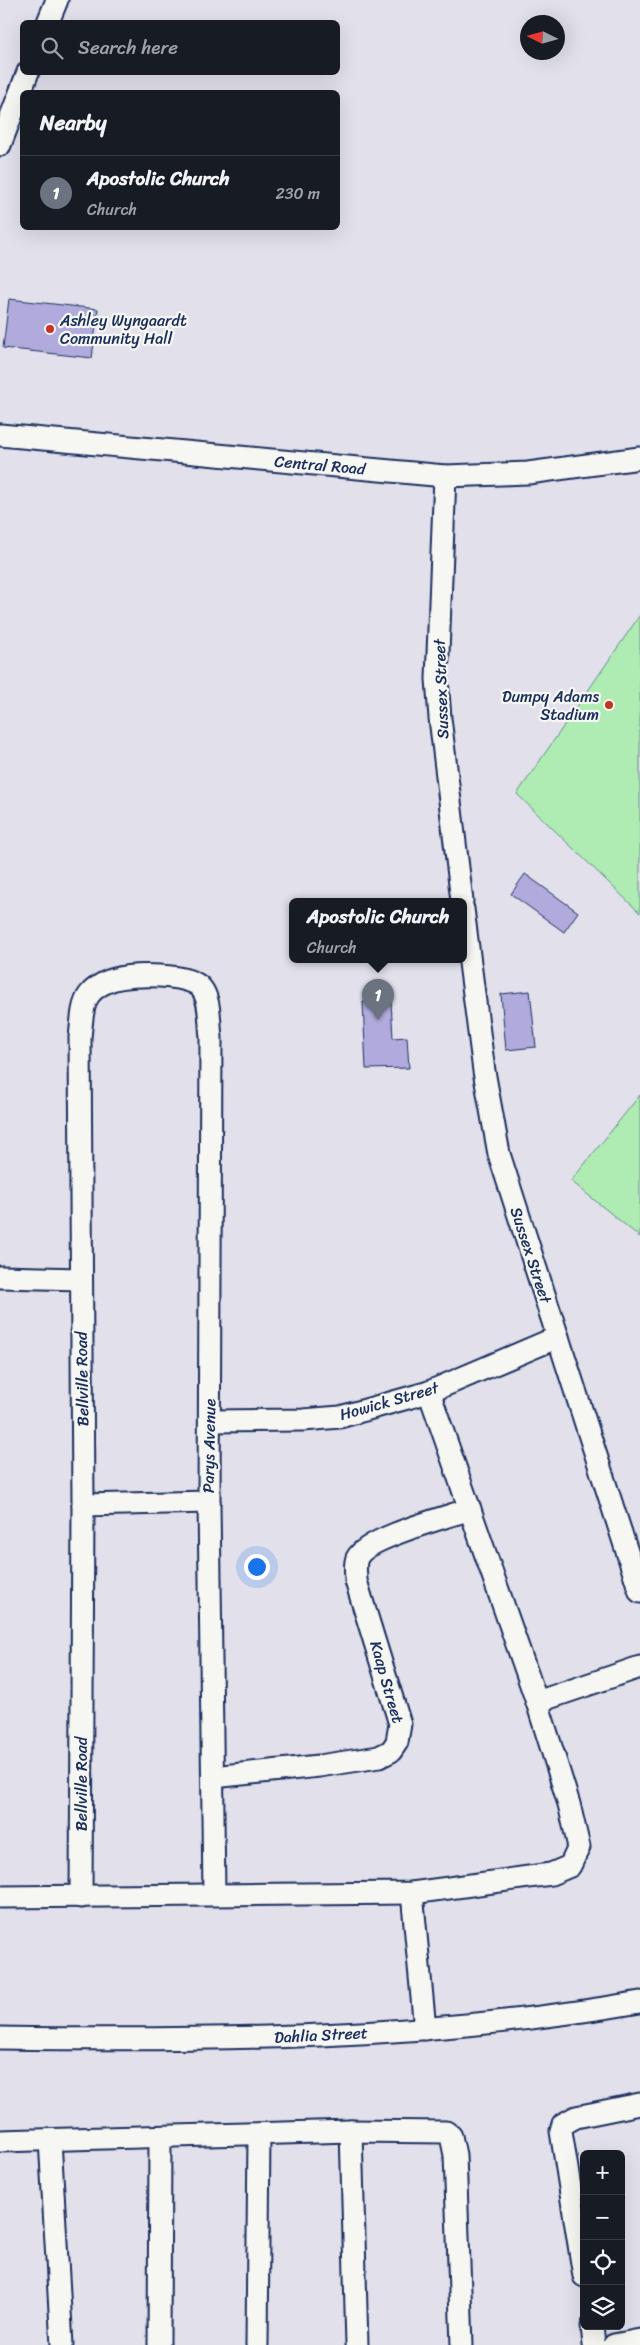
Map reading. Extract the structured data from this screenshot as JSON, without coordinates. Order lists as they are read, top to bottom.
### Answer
{
  "streets": {
    "street": [
      "Central Road",
      "Sussex Street",
      "Bellville Road",
      "Howick Street",
      "Parys Avenue",
      "Kaap Street",
      "Dahlia Street"
    ]
  },
  "crossings": [
    ["Central Road", "Sussex Street"],
    ["Sussex Street", "Howick Street"],
    ["Bellville Road", "Parys Avenue"],
    ["Howick Street", "Parys Avenue"],
    ["Parys Avenue", "Kaap Street"]
  ],
  "places": ["Ashley Wyngaardt Community Hall", "Dumpy Adams Stadium"],
  "north": "left",
  "page": {
    "search": "Search here",
    "heading": "Nearby",
    "list": [
      {
        "mark": "1",
        "name": "Apostolic Church",
        "note": "Church",
        "value": "230 m"
      }
    ],
    "popup": ["Apostolic Church", "Church"],
    "pins": "1",
    "map_buttons": ["+", "−"]
  }
}
